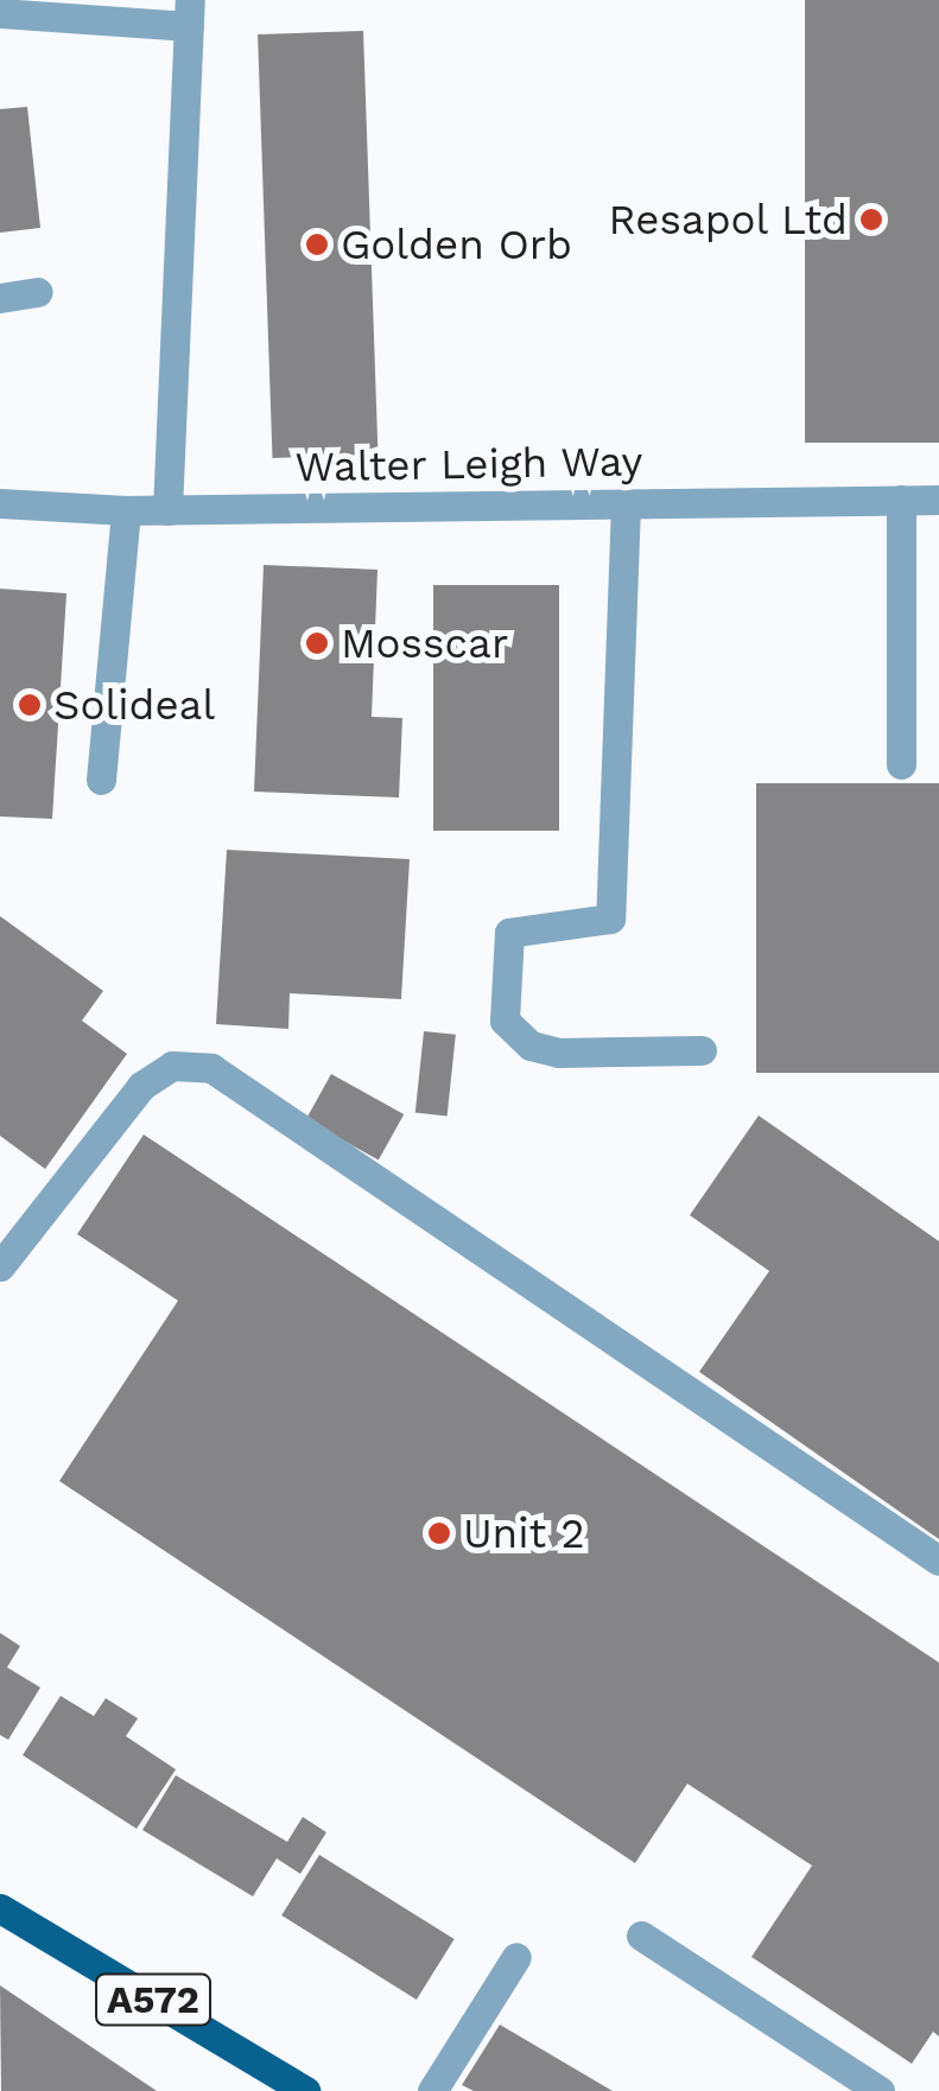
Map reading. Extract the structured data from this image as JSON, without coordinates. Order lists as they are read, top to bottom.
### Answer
{
  "streets": {
    "main road": ["A572"],
    "street": ["Walter Leigh Way"]
  },
  "places": [
    "Resapol Ltd",
    "Golden Orb",
    "Mosscar",
    "Solideal",
    "Unit 2"
  ]
}
